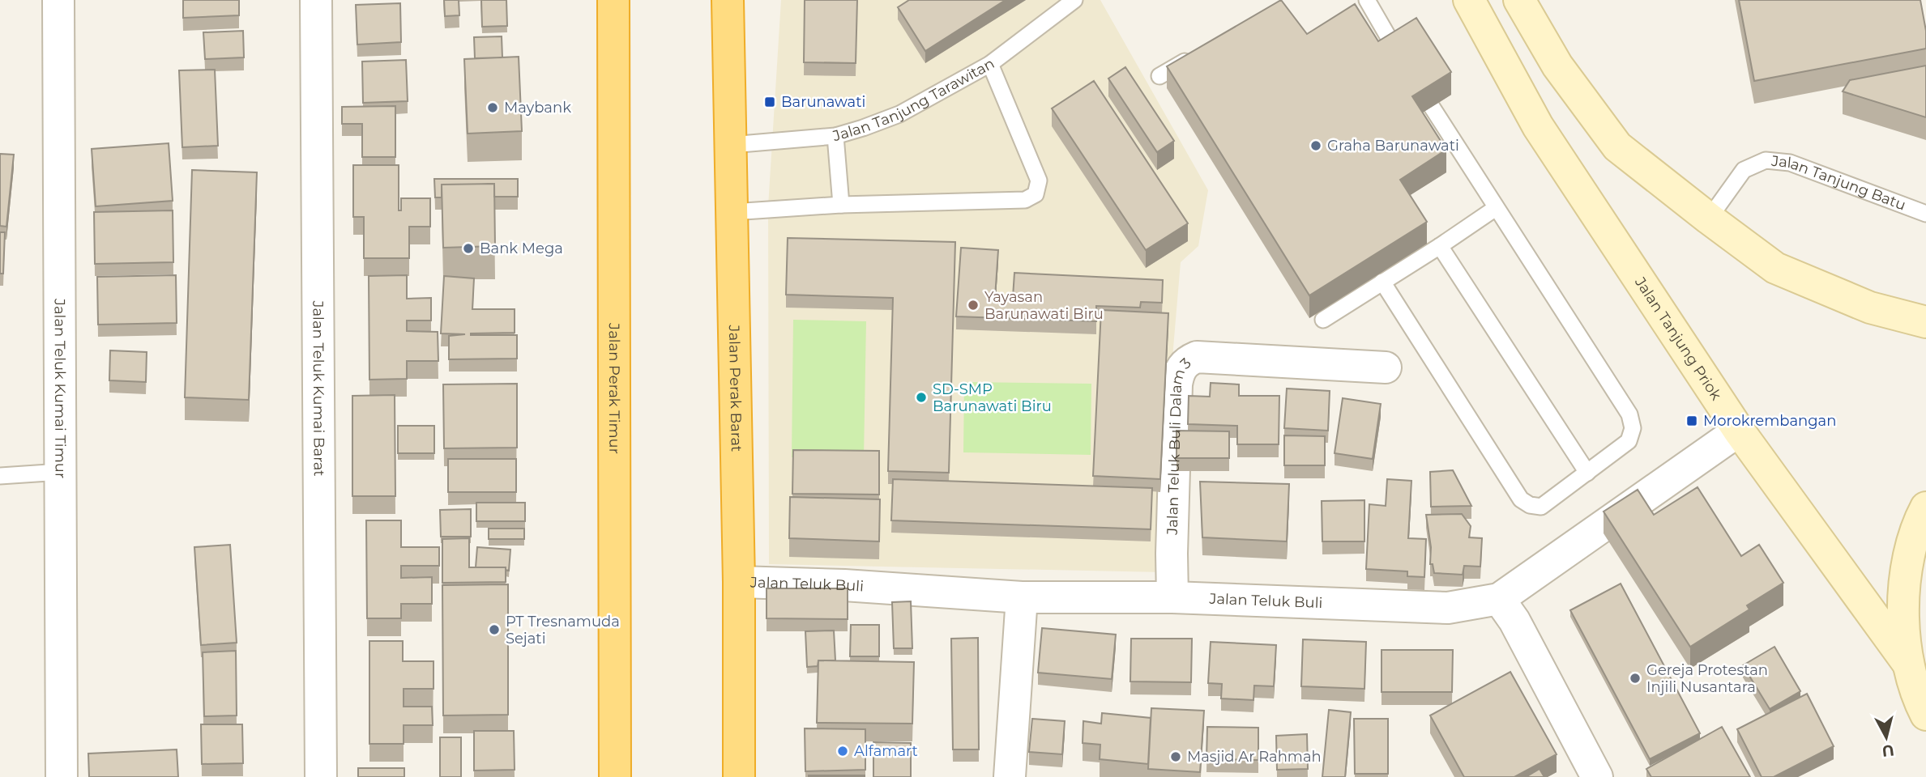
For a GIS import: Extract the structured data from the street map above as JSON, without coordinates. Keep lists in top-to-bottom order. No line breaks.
{"streets":{"highway":["Jalan Perak Timur","Jalan Perak Barat"],"main road":["Jalan Tanjung Priok"],"street":["Jalan Teluk Kumai Timur","Jalan Teluk Kumai Barat","Jalan Teluk Buli Dalam 3","Jalan Teluk Buli"],"lane":["Jalan Tanjung Tarawitan","Jalan Tanjung Batu"]},"crossings":[["Jalan Tanjung Tarawitan","Jalan Perak Barat"],["Jalan Tanjung Priok","Jalan Teluk Buli"],["Jalan Perak Barat","Jalan Teluk Buli"],["Jalan Teluk Buli Dalam 3","Jalan Teluk Buli"]],"places":{"transit":["Barunawati","Morokrembangan"],"other":["Maybank","Graha Barunawati","Bank Mega","Yayasan Barunawati Biru","SD-SMP Barunawati Biru","PT Tresnamuda Sejati","Gereja Protestan Injili Nusantara","Alfamart","Masjid Ar Rahmah"]},"north":"bottom"}
